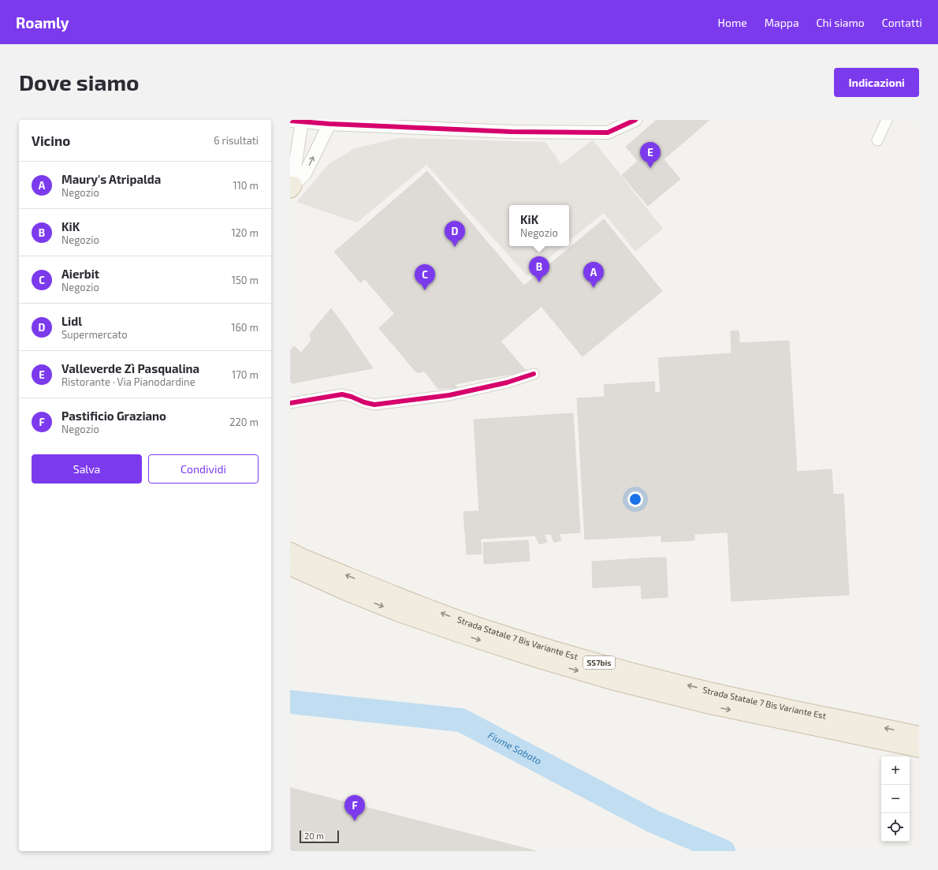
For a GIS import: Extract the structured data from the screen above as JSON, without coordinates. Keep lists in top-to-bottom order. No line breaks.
{"streets":{"highway":["Strada Statale 7 Bis Variante Est","SS7bis"]},"water":["Fiume Sabato"],"scale_bar":"20 m","page":{"header":"Roamly","nav":["Home","Mappa","Chi siamo","Contatti"],"buttons":["Indicazioni",["Salva","Condividi"]],"title":"Dove siamo","heading":["Vicino","6 risultati"],"pins":["E","D","B","A","C","F"],"list":[{"mark":"A","name":"Maury's Atripalda","note":"Negozio","value":"110 m"},{"mark":"B","name":"KiK","note":"Negozio","value":"120 m"},{"mark":"C","name":"Aierbit","note":"Negozio","value":"150 m"},{"mark":"D","name":"Lidl","note":"Supermercato","value":"160 m"},{"mark":"E","name":"Valleverde Zì Pasqualina","note":"Ristorante · Via Pianodardine","value":"170 m"},{"mark":"F","name":"Pastificio Graziano","note":"Negozio","value":"220 m"}],"popup":["KiK","Negozio"],"map_buttons":["+","−"],"scale":"20 m"}}
